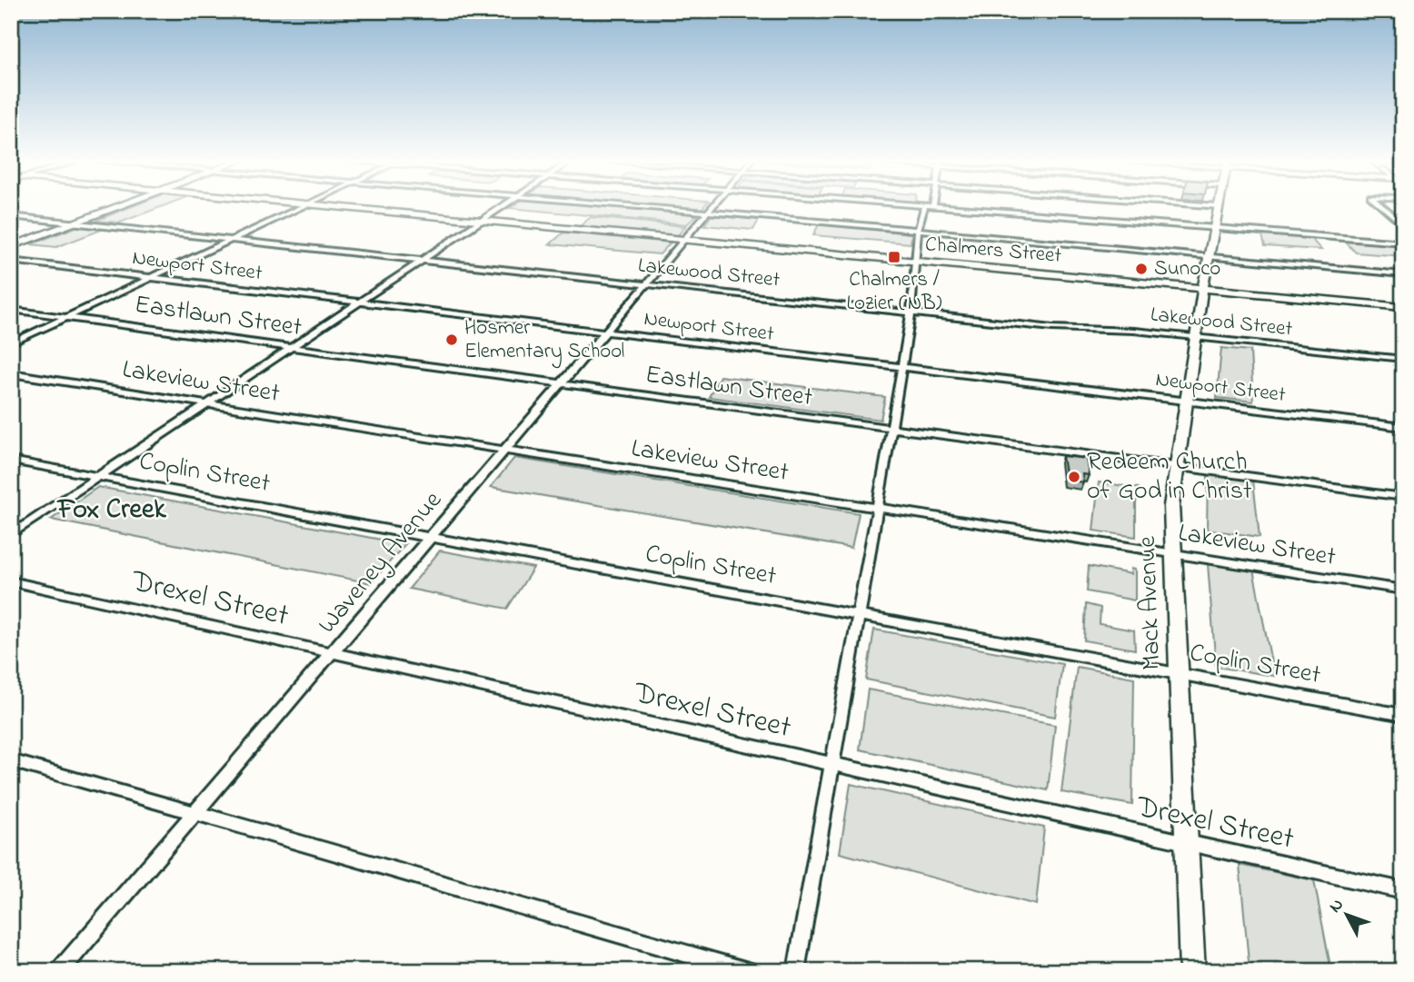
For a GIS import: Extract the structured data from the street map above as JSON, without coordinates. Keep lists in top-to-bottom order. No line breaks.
{"streets":{"street":["Chalmers Street","Newport Street","Lakewood Street","Eastlawn Street","Lakeview Street","Coplin Street","Waveney Avenue","Drexel Street","Mack Avenue"]},"crossings":[["Chalmers Street","Waveney Avenue"],["Chalmers Street","Mack Avenue"],["Newport Street","Waveney Avenue"],["Newport Street","Mack Avenue"],["Lakewood Street","Waveney Avenue"],["Lakewood Street","Mack Avenue"],["Eastlawn Street","Waveney Avenue"],["Eastlawn Street","Mack Avenue"],["Lakeview Street","Waveney Avenue"],["Lakeview Street","Mack Avenue"],["Coplin Street","Waveney Avenue"],["Coplin Street","Mack Avenue"],["Waveney Avenue","Drexel Street"],["Drexel Street","Mack Avenue"]],"districts":["Fox Creek"],"places":{"transit":["Chalmers / Lozier (NB)"],"other":["Sunoco","Hosmer Elementary School","Redeem Church of God in Christ"]},"north":"top left"}
